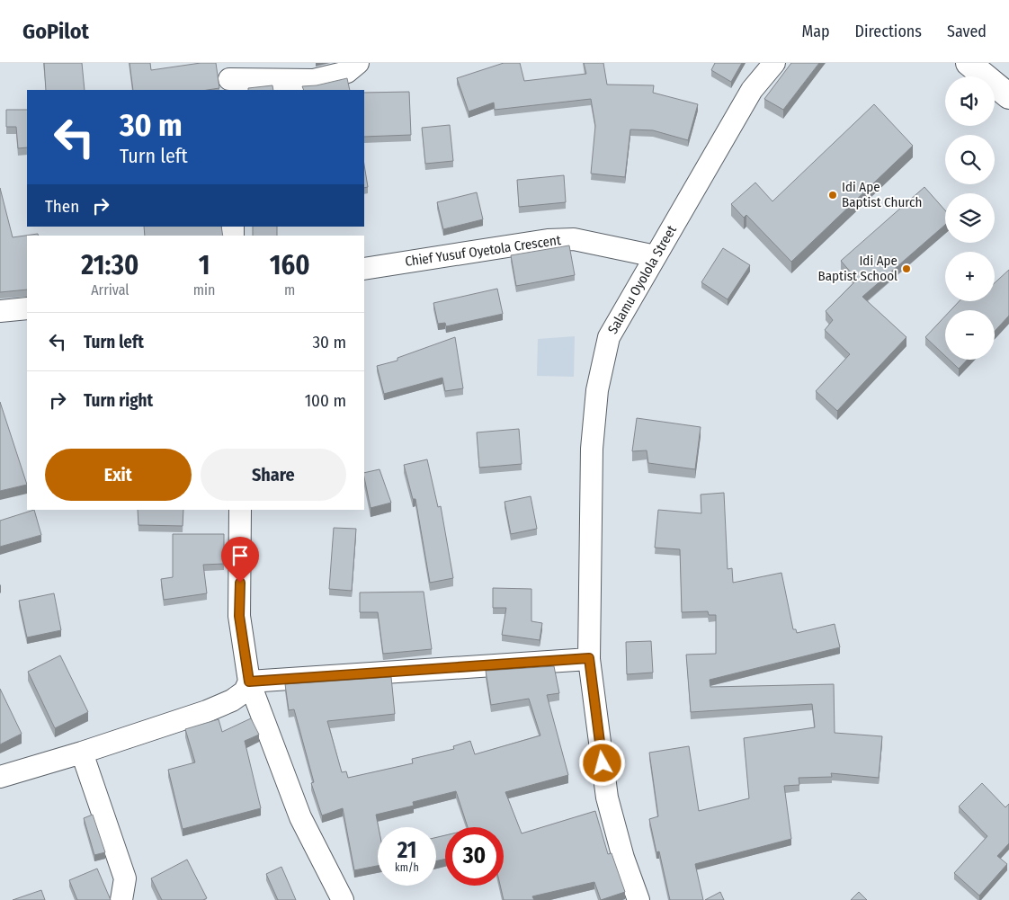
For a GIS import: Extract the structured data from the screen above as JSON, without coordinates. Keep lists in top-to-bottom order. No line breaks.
{"streets":{"street":["Chief Yusuf Oyetola Crescent","Salamu Oyolola Street"]},"crossings":[["Chief Yusuf Oyetola Crescent","Salamu Oyolola Street"]],"places":["Idi Ape Baptist Church","Idi Ape Baptist School"],"page":{"header":"GoPilot","nav":["Map","Directions","Saved"],"map_buttons":["+","−"],"turn":["30 m","Turn left"],"then":"Then","eta":["21:30","Arrival","1","min","160","m"],"list":[{"name":"Turn left","value":"30 m"},{"name":"Turn right","value":"100 m"}],"buttons":["Exit","Share"],"speed":"21 km/h","limit":"30"}}
